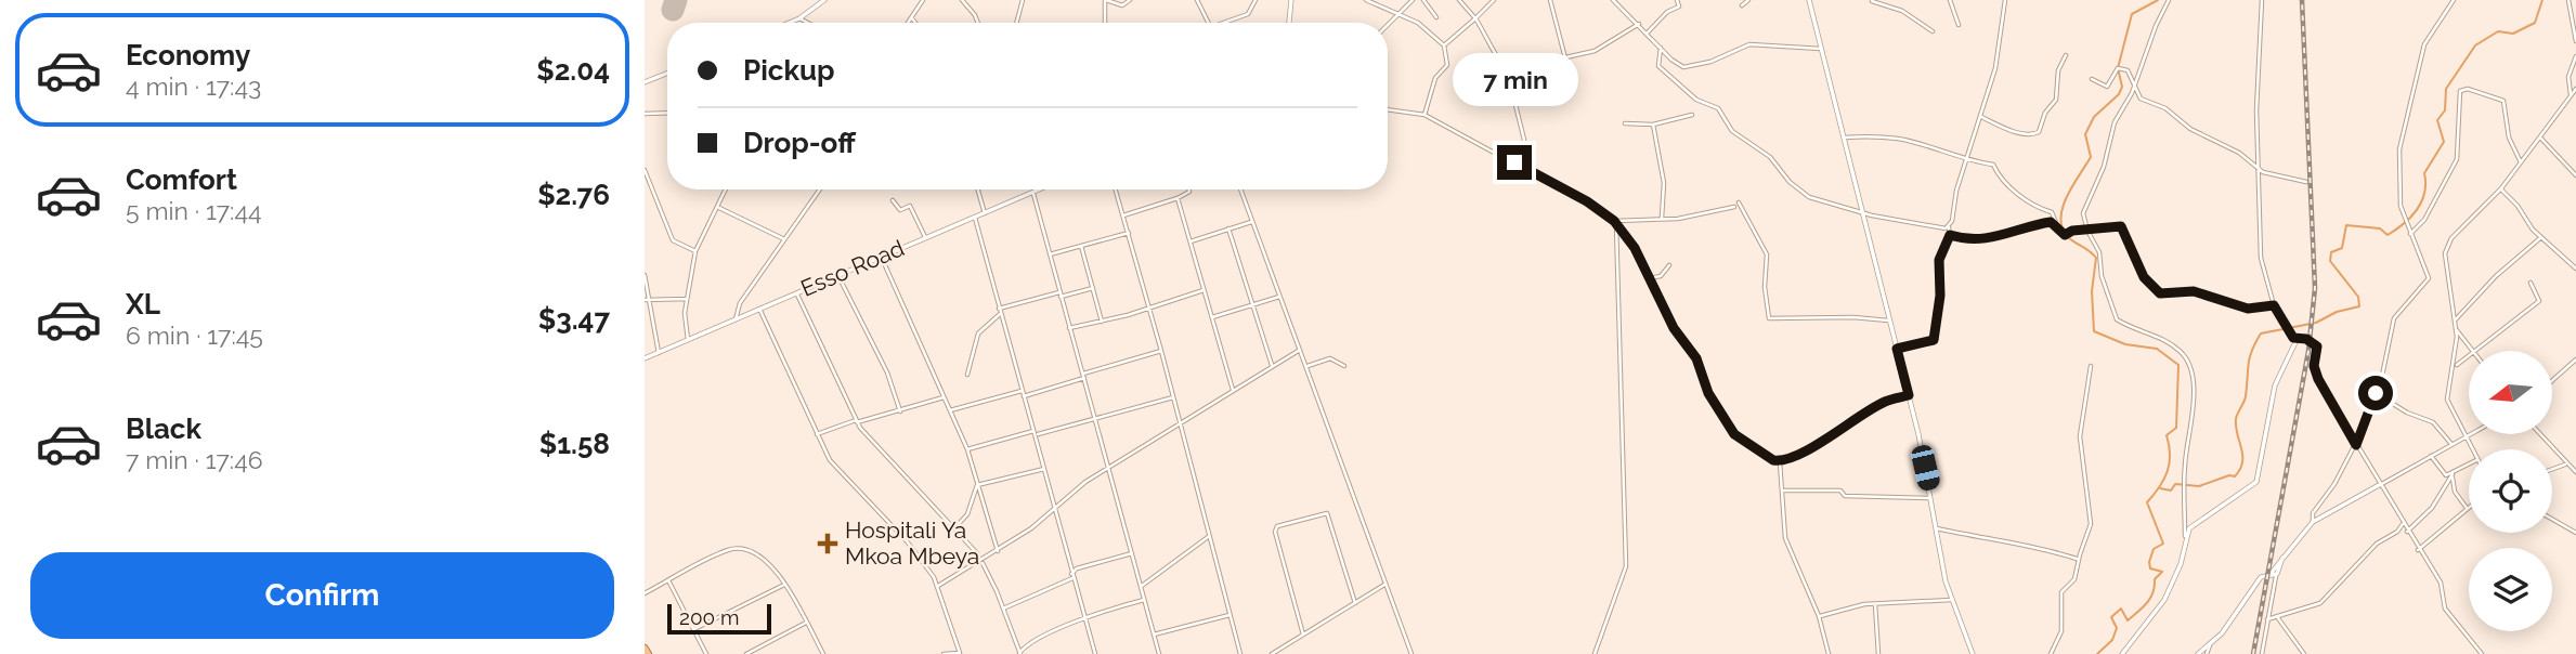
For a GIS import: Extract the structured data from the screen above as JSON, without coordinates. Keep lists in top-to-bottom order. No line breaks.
{"streets":{"street":["Esso Road"]},"places":{"health":["Hospitali Ya Mkoa Mbeya"]},"scale_bar":"200 m","north":"left","page":{"list":[{"name":"Economy","note":"4 min · 17:43","value":"$2.04"},{"name":"Comfort","note":"5 min · 17:44","value":"$2.76"},{"name":"XL","note":"6 min · 17:45","value":"$3.47"},{"name":"Black","note":"7 min · 17:46","value":"$1.58"}],"banner":["Pickup","Drop-off"],"bubble":"7 min","buttons":"Confirm","scale":"200 m"}}
